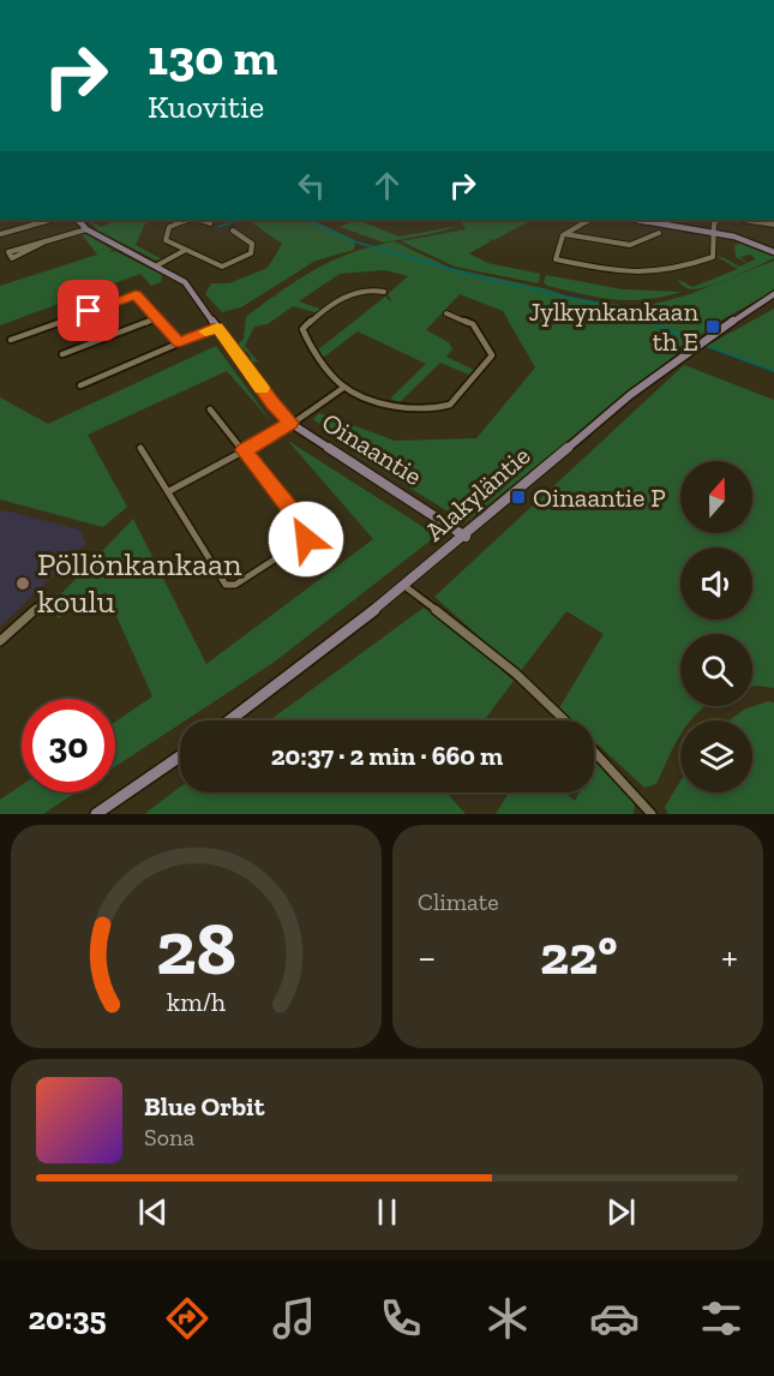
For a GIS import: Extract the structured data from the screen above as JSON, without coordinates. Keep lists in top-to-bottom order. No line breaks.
{"streets":{"street":["Oinaantie","Alakyläntie"]},"crossings":[["Oinaantie","Alakyläntie"]],"places":{"transit":["Jylkynkankaan th E","Oinaantie P"],"other":["Pöllönkankaan koulu"]},"north":"top","page":{"turn":["130 m","Kuovitie"],"limit":"30","trip":"20:37 · 2 min · 660 m","tile":"Climate","heat":["−","22°","+"],"song":["Blue Orbit","Sona"],"tabs":"20:35","gauge":["28","km/h"]}}
